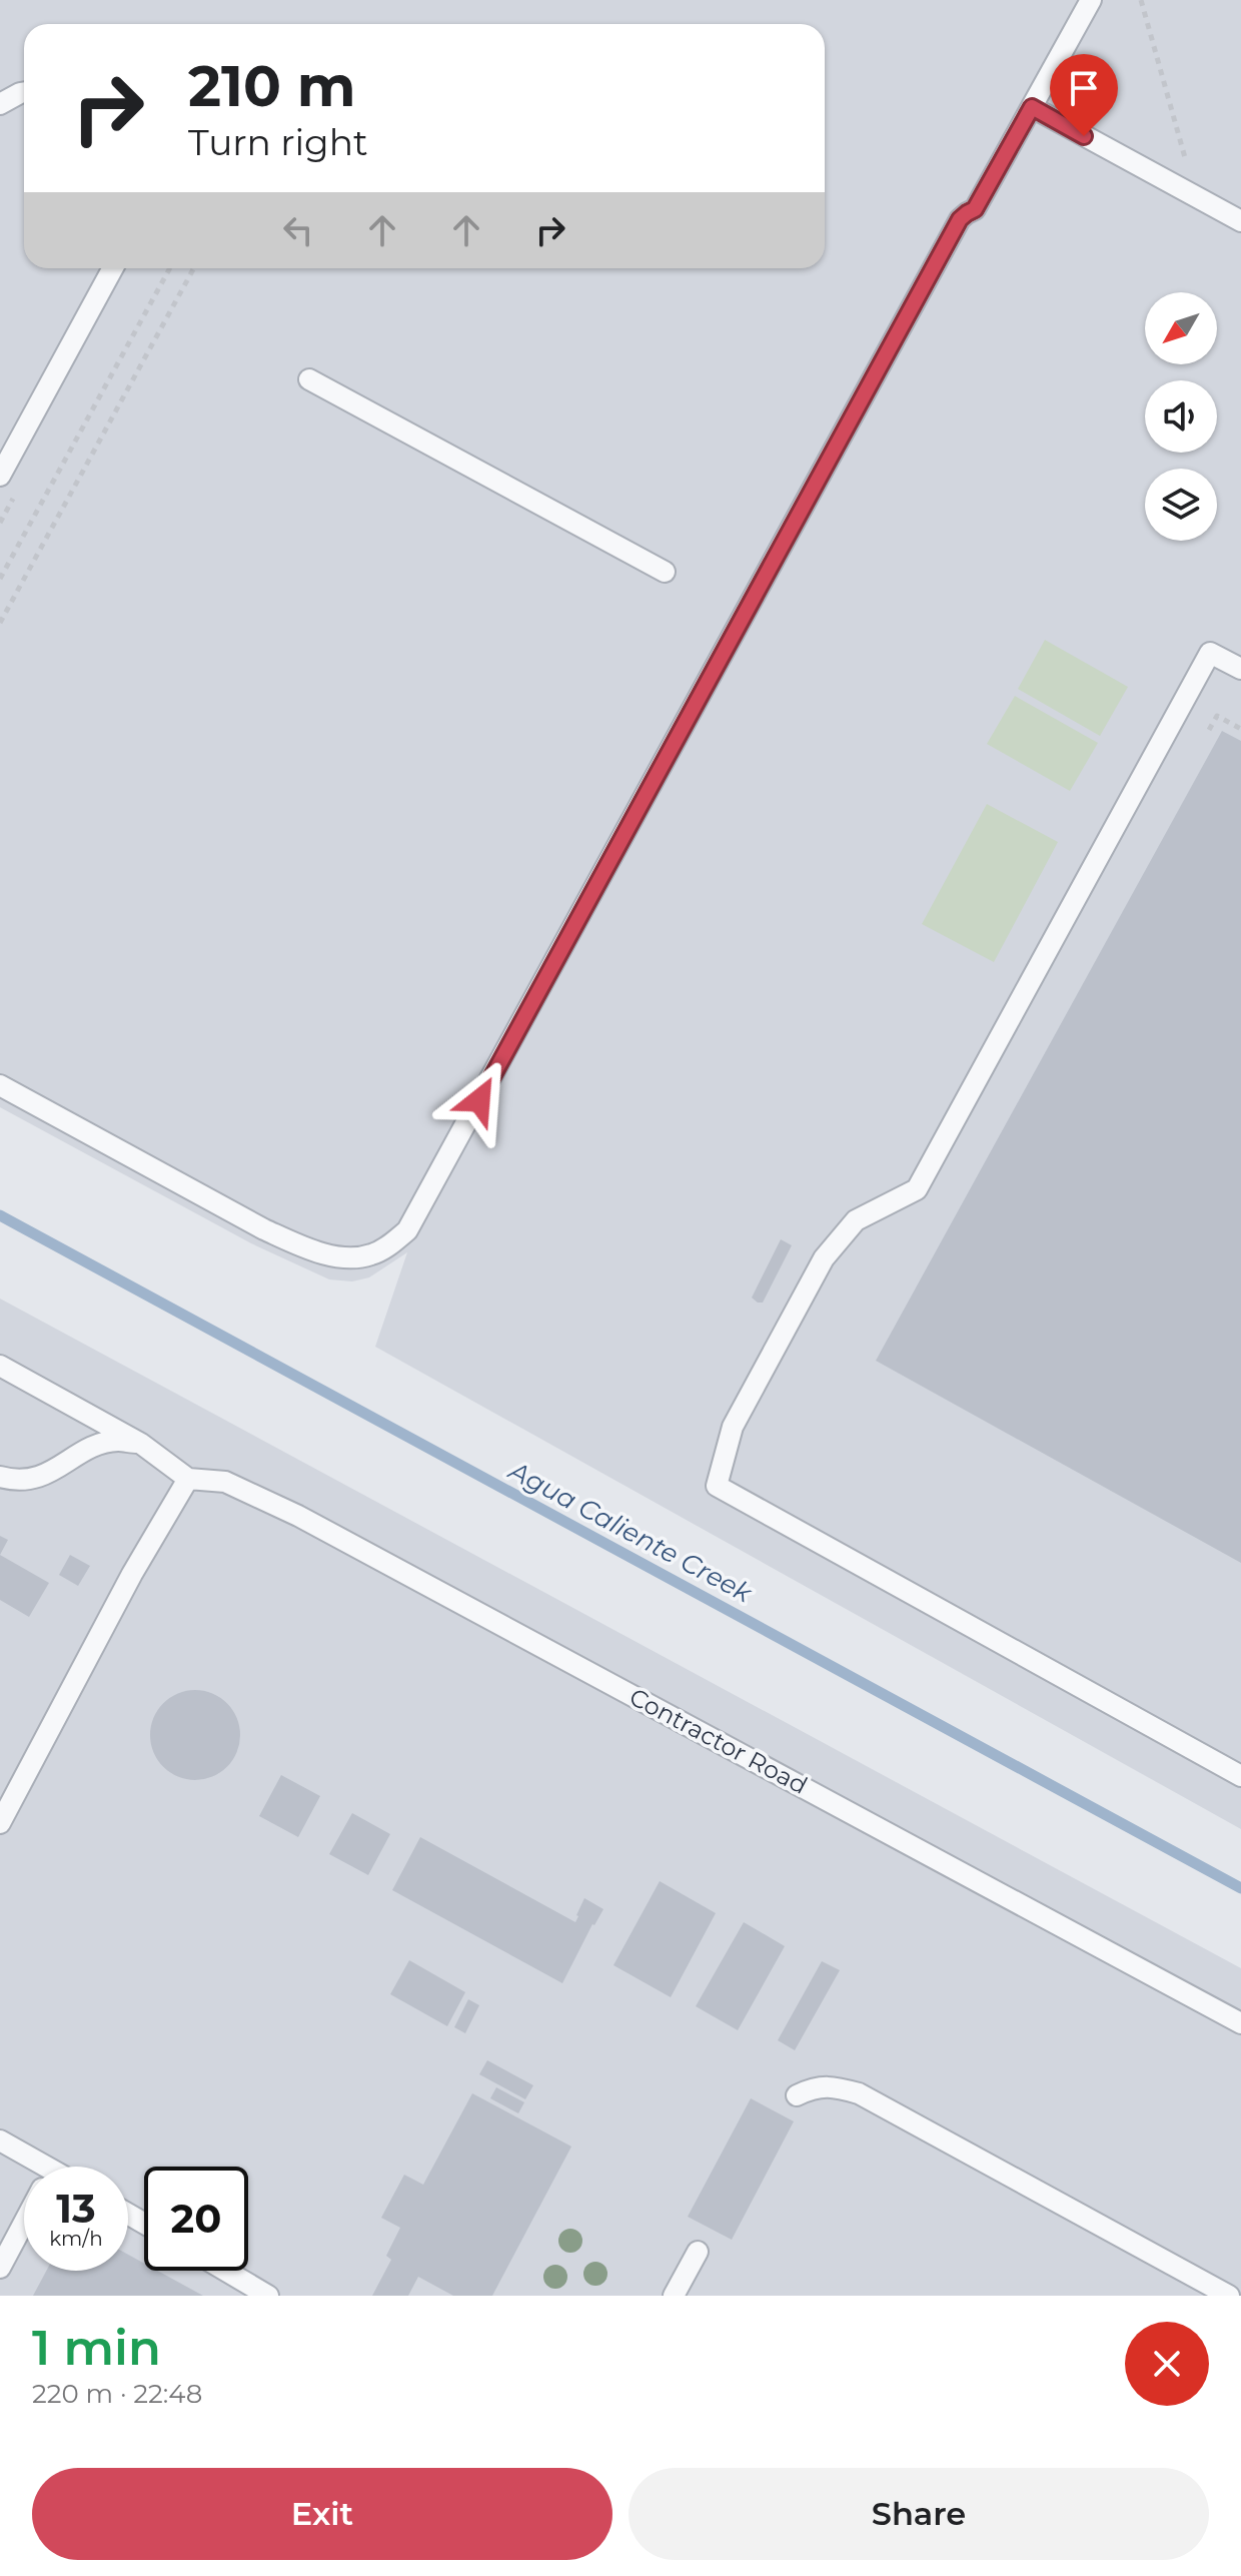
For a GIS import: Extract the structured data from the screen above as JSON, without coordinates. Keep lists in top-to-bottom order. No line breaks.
{"streets":{"lane":["Contractor Road"]},"water":["Agua Caliente Creek"],"north":"bottom left","page":{"turn":["210 m","Turn right"],"speed":"13 km/h","limit":"20","heading":["1 min","220 m · 22:48"],"buttons":["Exit","Share"]}}
